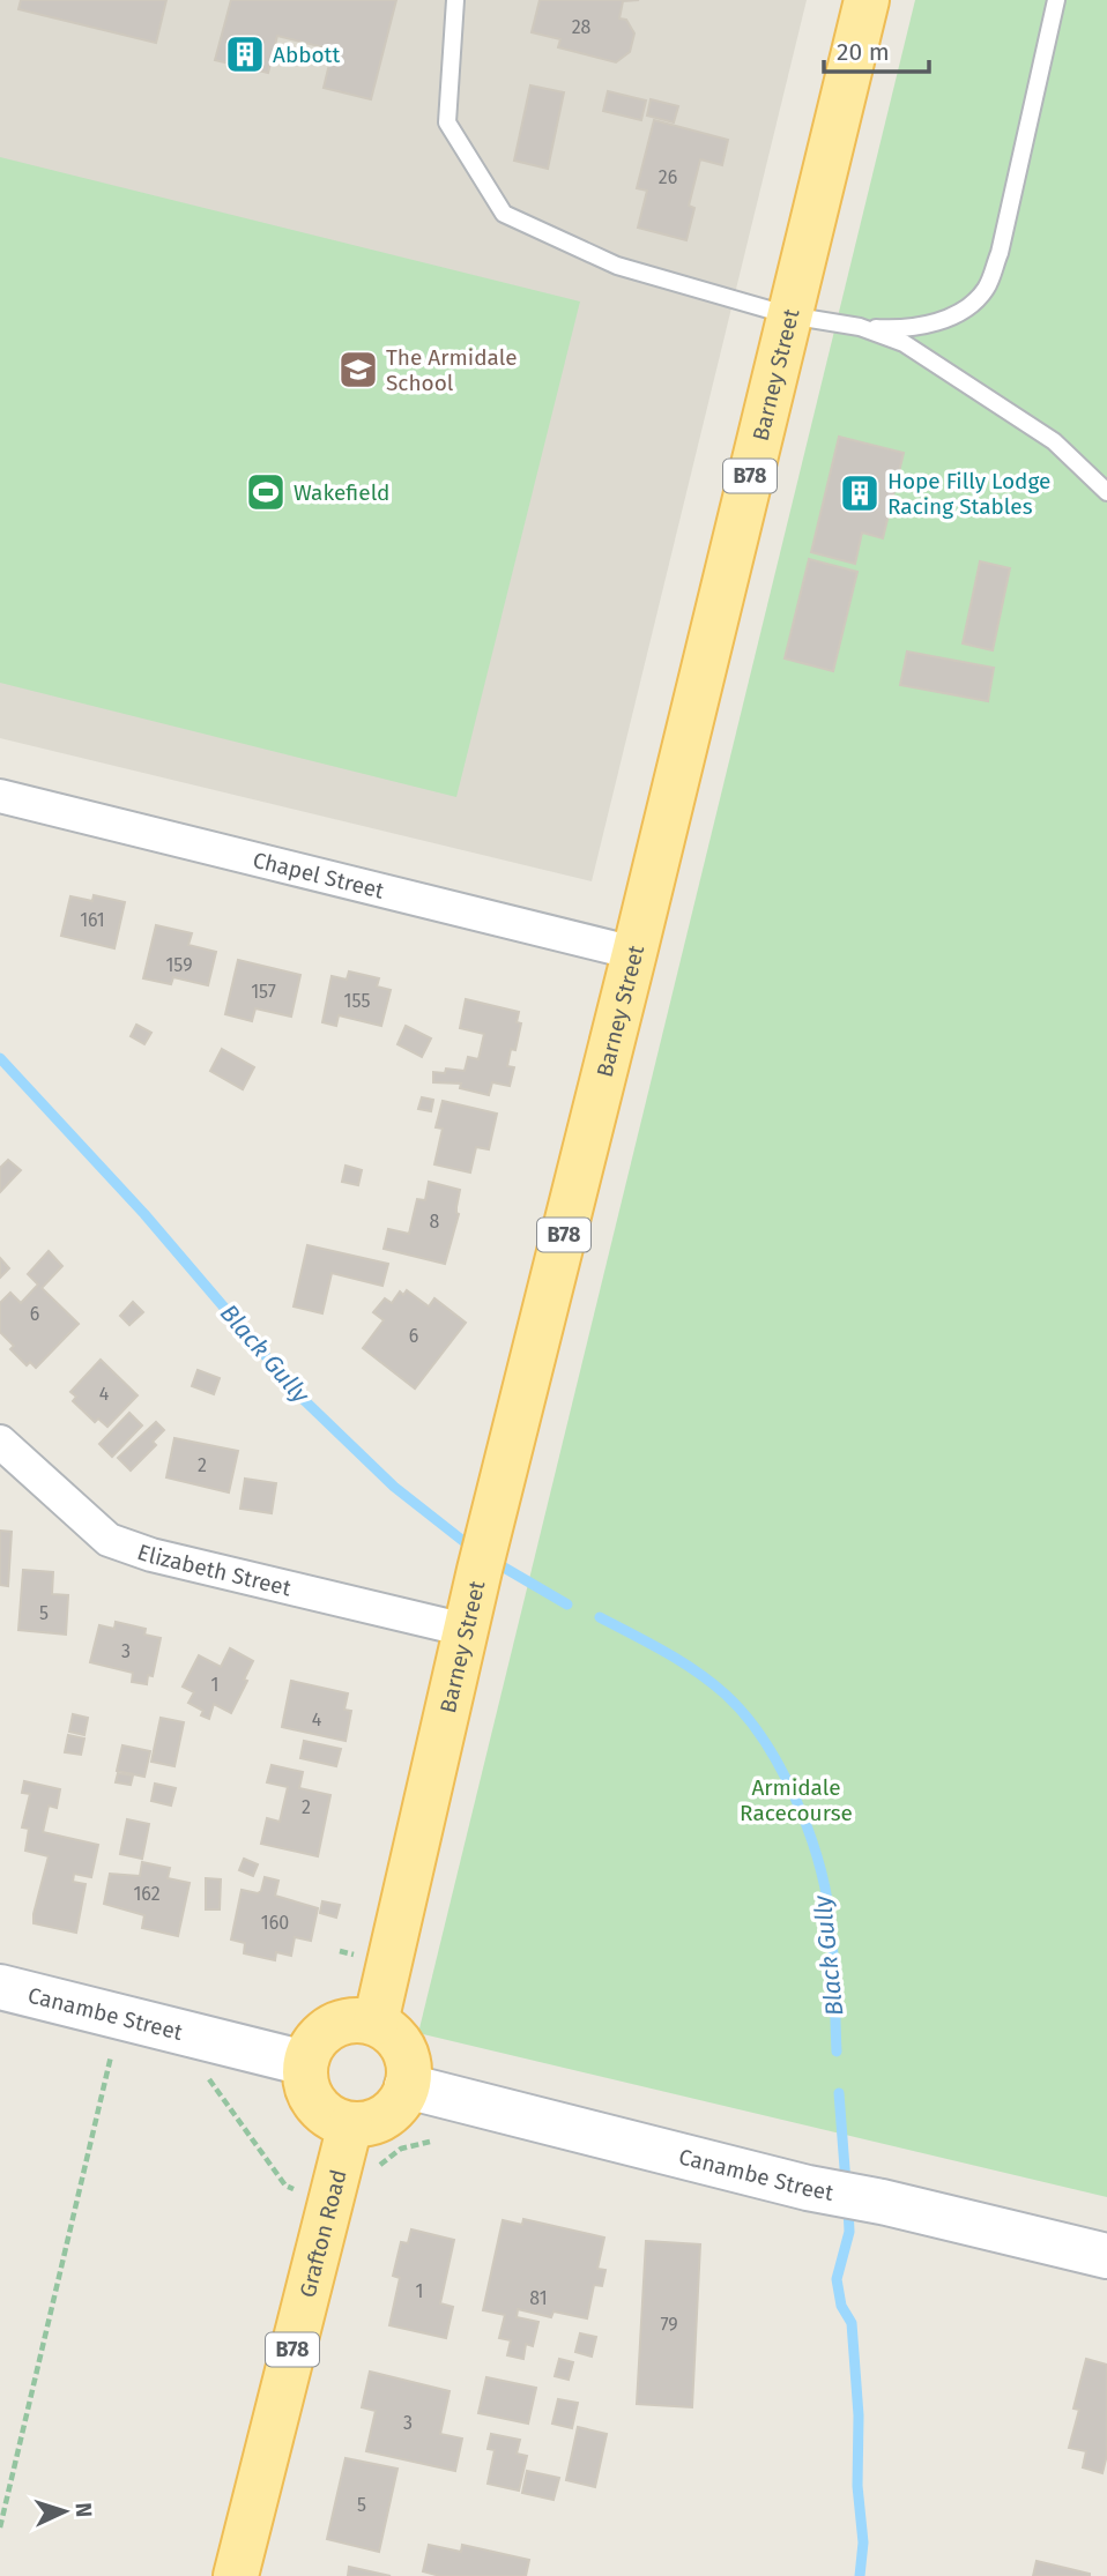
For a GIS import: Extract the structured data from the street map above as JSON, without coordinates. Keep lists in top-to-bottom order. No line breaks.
{"streets":{"main road":["Barney Street","B78","Grafton Road"],"street":["Chapel Street","Elizabeth Street","Canambe Street"]},"crossings":[["Barney Street","Chapel Street"],["Barney Street","Elizabeth Street"],["Barney Street","Canambe Street"],["Barney Street","Grafton Road"],["Canambe Street","Grafton Road"]],"water":["Black Gully"],"parks":["Armidale Racecourse"],"places":{"building":["Abbott","Hope Filly Lodge Racing Stables"],"school or university":["The Armidale School"],"sports":["Wakefield"]},"house_numbers":["28","26","161","159","157","155","8","6","6","4","2","5","3","1","4","2","162","160","1","81","79","3","5"],"scale_bar":"20 m","north":"right"}
